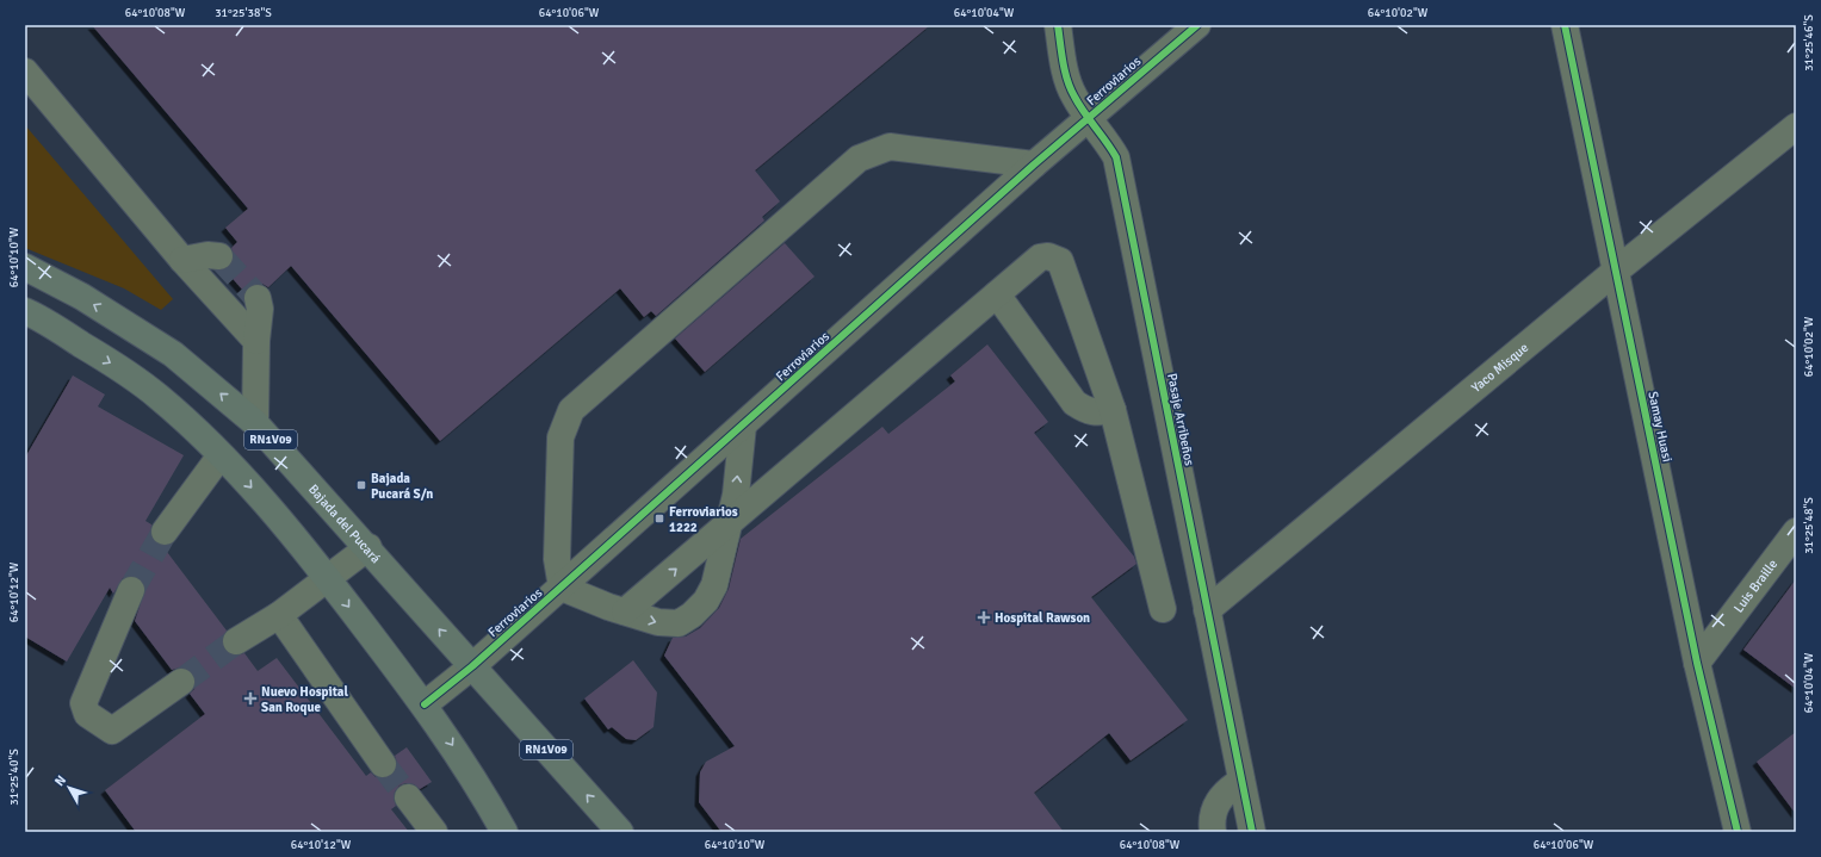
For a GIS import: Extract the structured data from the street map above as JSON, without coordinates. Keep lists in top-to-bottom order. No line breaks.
{"streets":{"main road":["RN1V09","Bajada del Pucará"],"street":["Ferroviarios","Yaco Misque","Pasaje Arribeños","Samay Huasi","Luis Braille"]},"crossings":[["Ferroviarios","Pasaje Arribeños"],["Ferroviarios","Bajada del Pucará"],["Yaco Misque","Pasaje Arribeños"],["Yaco Misque","Samay Huasi"],["Samay Huasi","Luis Braille"]],"places":{"transit":["Bajada Pucará S/n","Ferroviarios 1222"],"health":["Hospital Rawson","Nuevo Hospital San Roque"]},"north":"top left","coordinates":["64°10'08\"W","31°25'38\"S","64°10'06\"W","64°10'04\"W","64°10'02\"W","31°25'46\"S","64°10'10\"W","31°25'48\"S","64°10'12\"W","31°25'40\"S"]}
